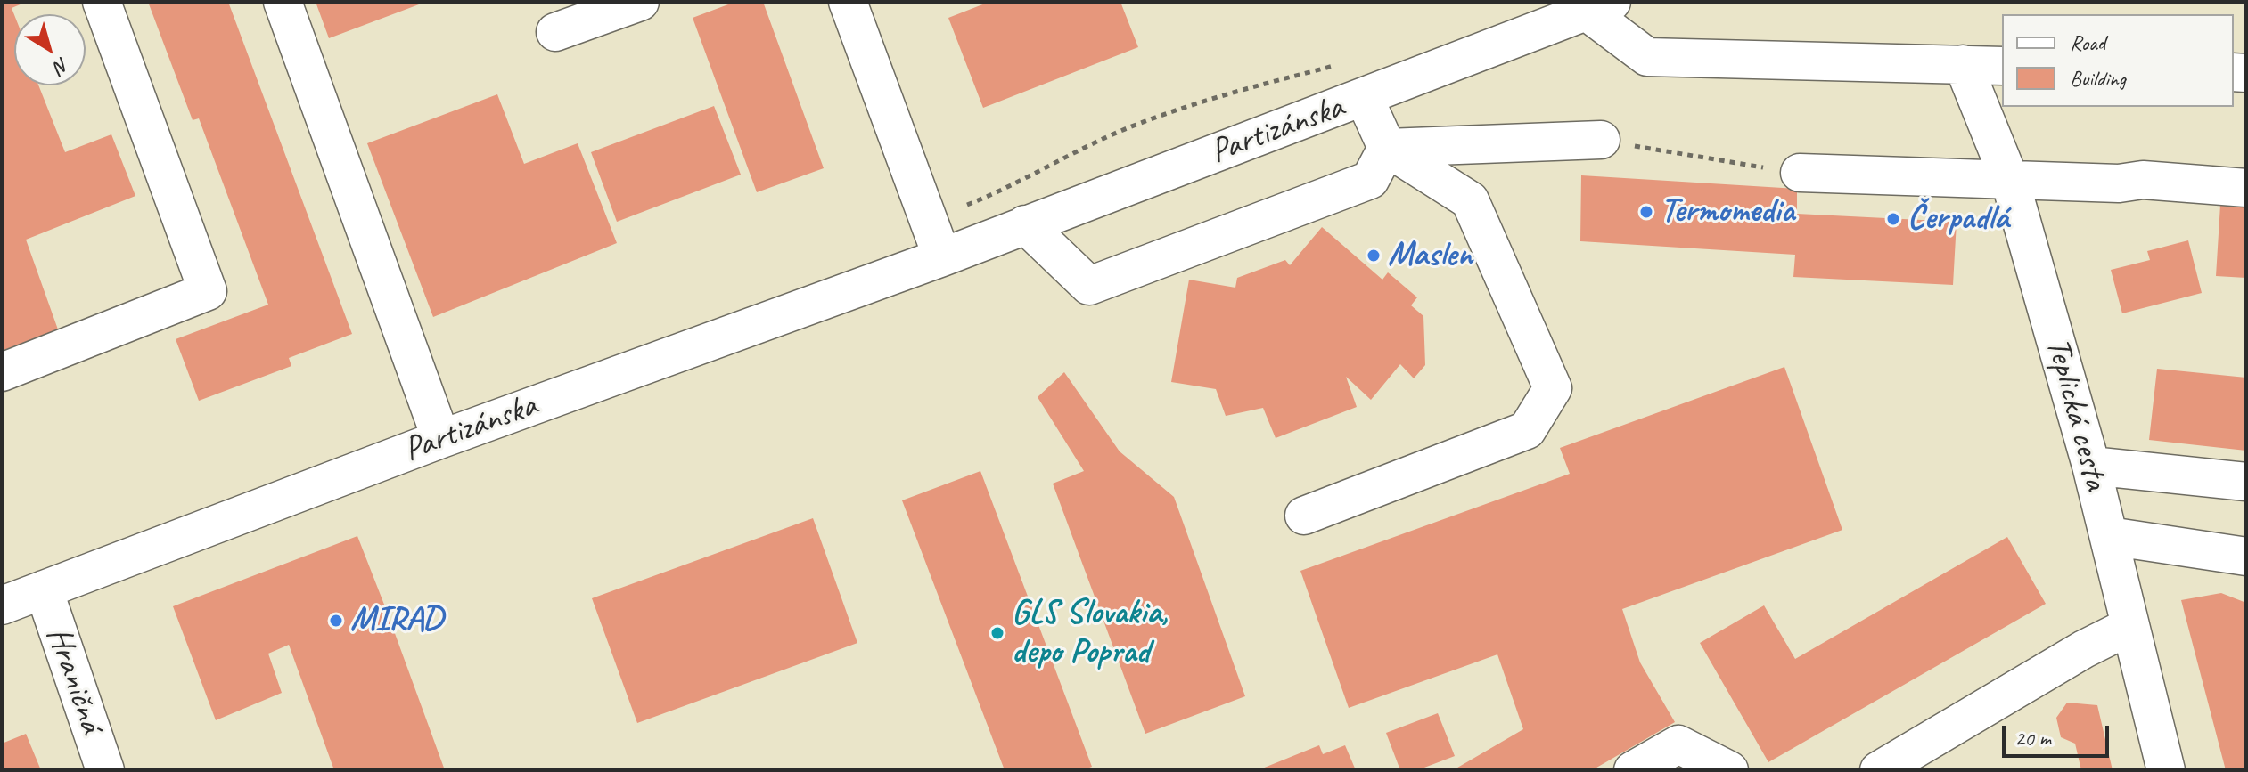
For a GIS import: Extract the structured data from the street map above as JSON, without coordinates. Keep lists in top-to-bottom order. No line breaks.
{"streets":{"street":["Partizánska","Teplická cesta","Hraničná"]},"crossings":[["Partizánska","Hraničná"]],"places":["Termomedia","Čerpadlá","Maslen","MIRAD","GLS Slovakia, depo Poprad"],"legend":["Road","Building"],"scale_bar":"20 m","north":"bottom right"}
